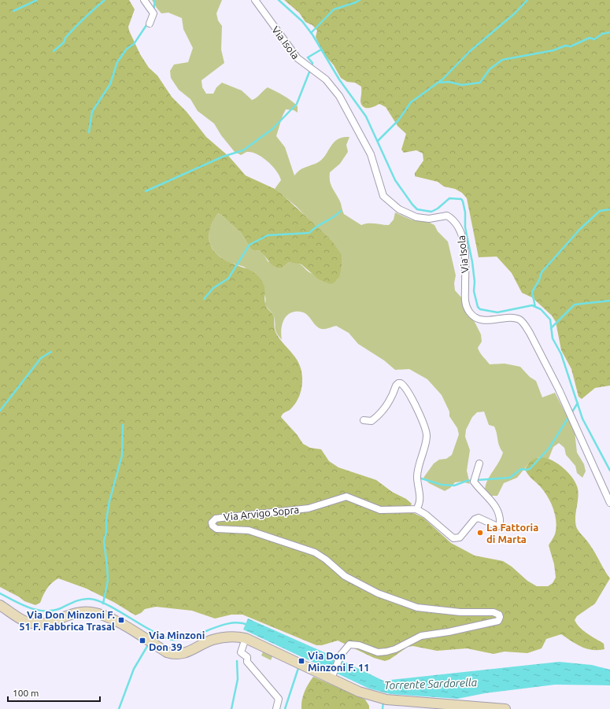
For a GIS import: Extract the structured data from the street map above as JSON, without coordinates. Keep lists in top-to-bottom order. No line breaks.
{"streets":{"street":["Via Isola","Via Arvigo Sopra"]},"water":["Torrente Sardorella"],"places":{"other":["La Fattoria di Marta"],"transit":["Via Don Minzoni F. 51 F. Fabbrica Trasal","Via Minzoni Don 39","Via Don Minzoni F. 11"]},"scale_bar":"100 m"}
